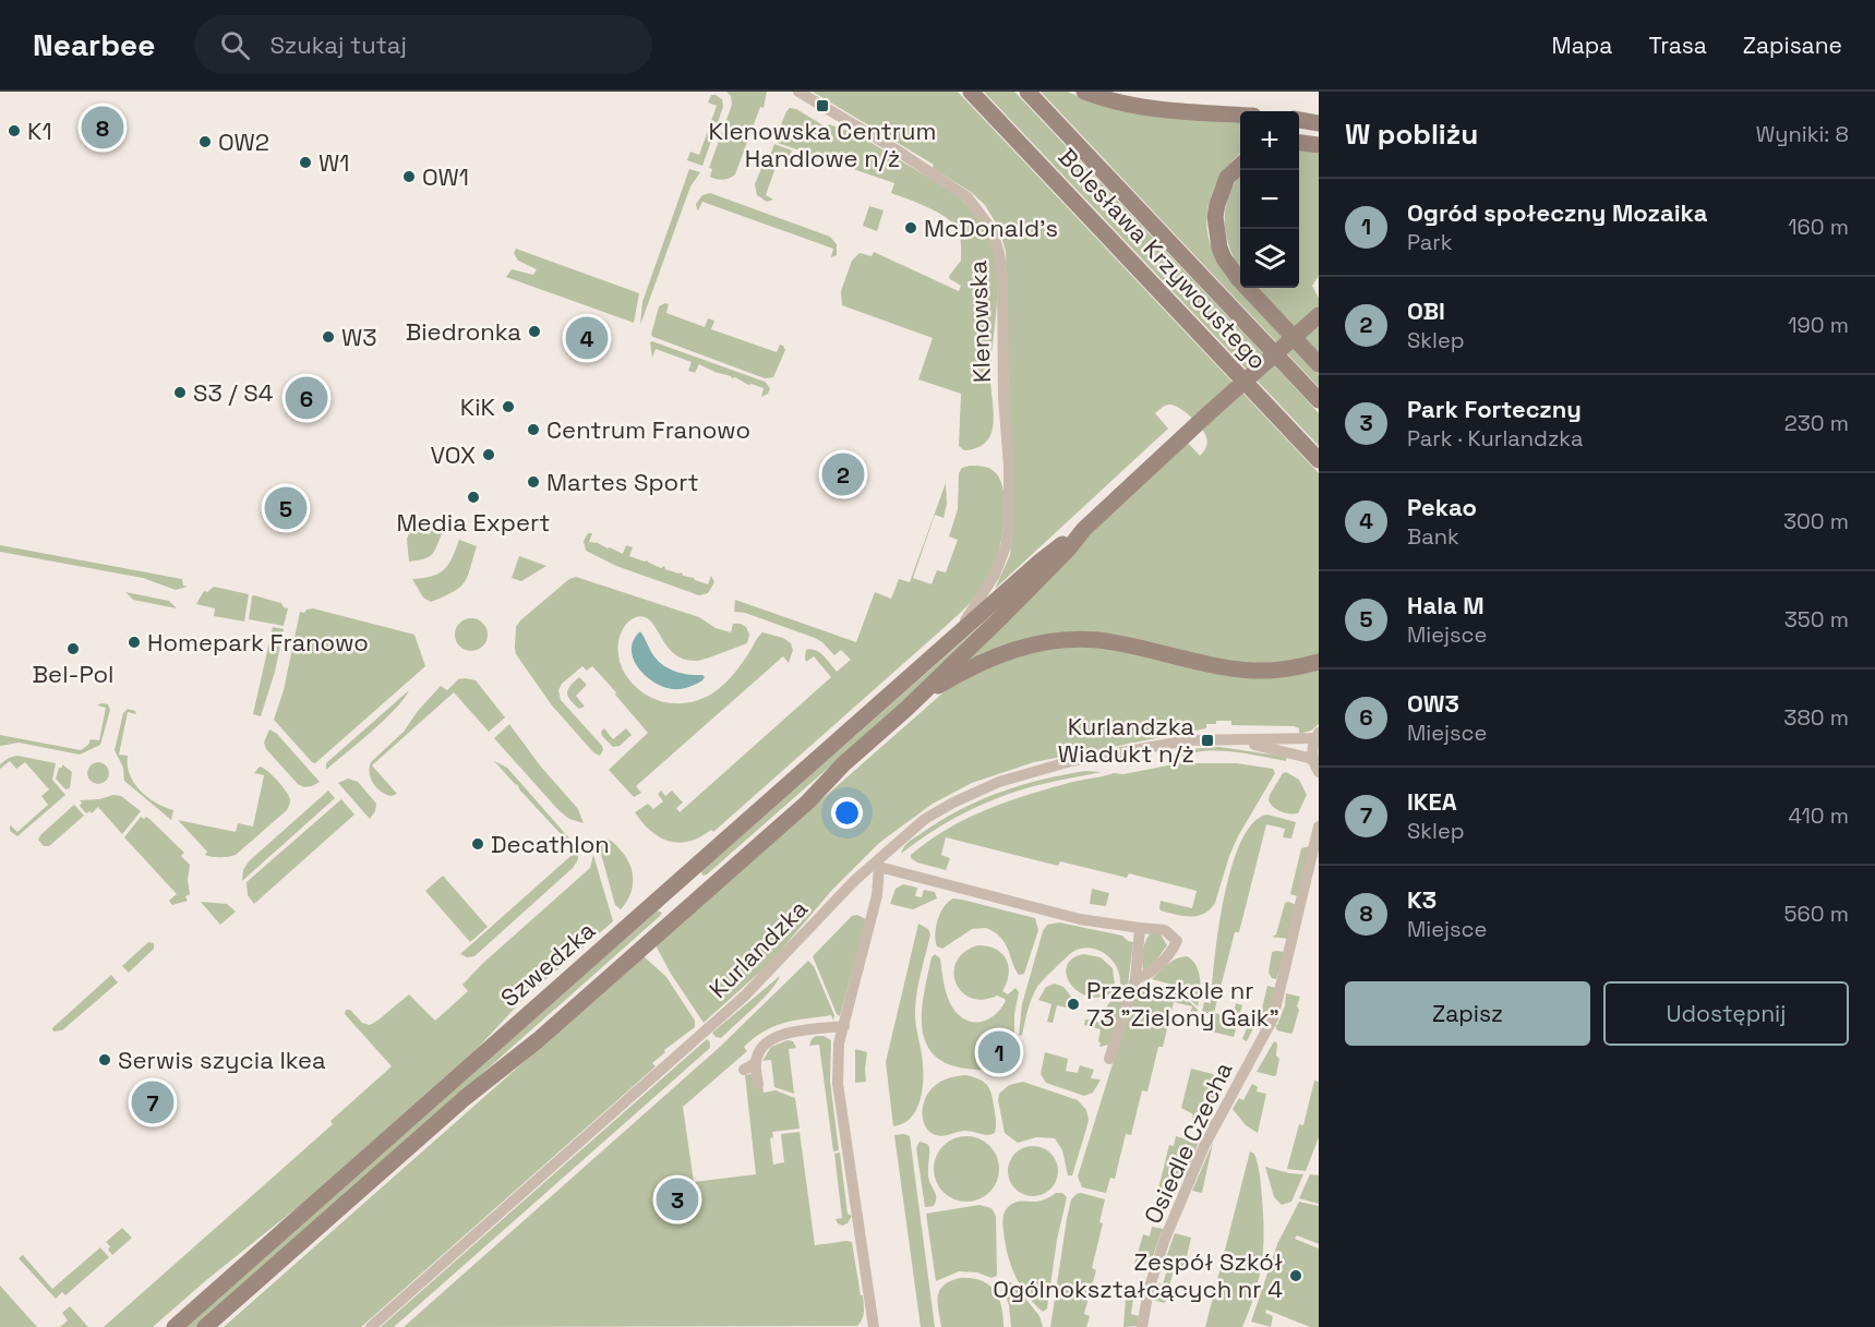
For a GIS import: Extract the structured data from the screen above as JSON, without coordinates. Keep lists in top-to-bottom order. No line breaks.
{"streets":{"main road":["Bolesława Krzywoustego","Szwedzka"],"street":["Klenowska","Kurlandzka","Osiedle Czecha"]},"crossings":[["Klenowska","Szwedzka"]],"places":{"transit":["Klenowska Centrum Handlowe n/ż","Kurlandzka Wiadukt n/ż"],"other":["K1","OW2","W1","OW1","McDonald's","Biedronka","W3","S3 / S4","KiK","Centrum Franowo","VOX","Martes Sport","Media Expert","Homepark Franowo","Bel-Pol","Decathlon","Przedszkole nr 73 \"Zielony Gaik\"","Serwis szycia Ikea","Zespół Szkół Ogólnokształcących nr 4"]},"page":{"header":"Nearbee","search":"Szukaj tutaj","nav":["Mapa","Trasa","Zapisane"],"heading":["W pobliżu","Wyniki: 8"],"pins":["8","4","6","2","5","1","7","3"],"map_buttons":["+","−"],"list":[{"mark":"1","name":"Ogród społeczny Mozaika","note":"Park","value":"160 m"},{"mark":"2","name":"OBI","note":"Sklep","value":"190 m"},{"mark":"3","name":"Park Forteczny","note":"Park · Kurlandzka","value":"230 m"},{"mark":"4","name":"Pekao","note":"Bank","value":"300 m"},{"mark":"5","name":"Hala M","note":"Miejsce","value":"350 m"},{"mark":"6","name":"OW3","note":"Miejsce","value":"380 m"},{"mark":"7","name":"IKEA","note":"Sklep","value":"410 m"},{"mark":"8","name":"K3","note":"Miejsce","value":"560 m"}],"buttons":["Zapisz","Udostępnij"]}}
